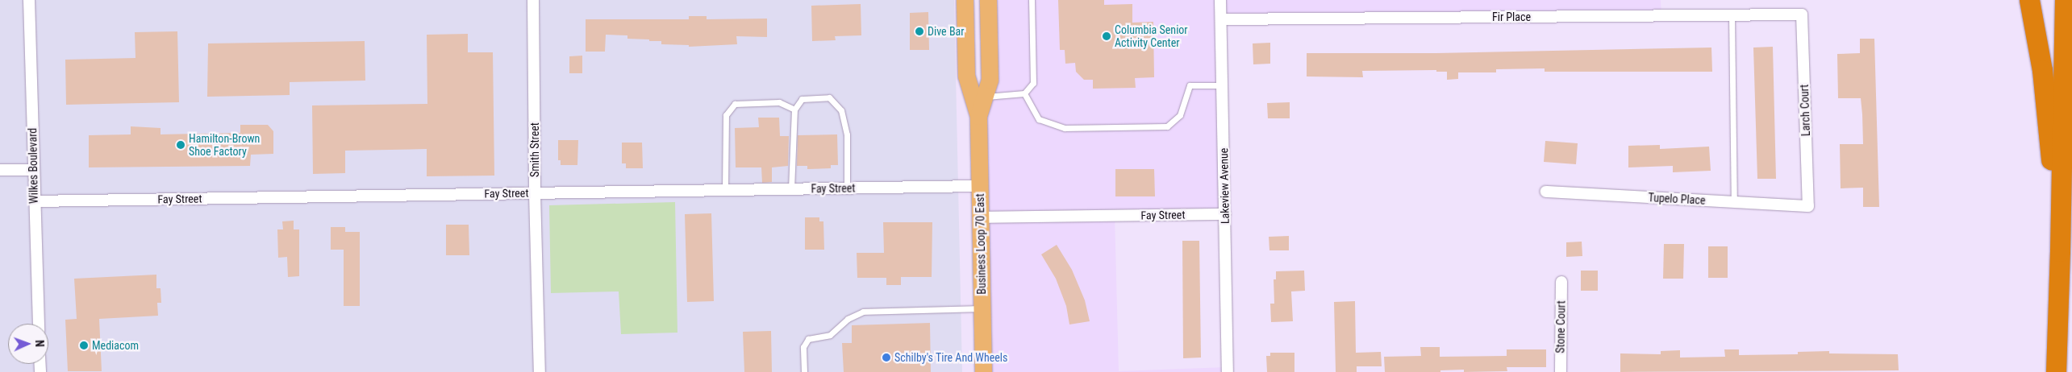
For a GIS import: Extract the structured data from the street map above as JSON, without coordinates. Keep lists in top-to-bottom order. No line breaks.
{"streets":{"main road":["Business Loop 70 East"],"street":["Fir Place","Larch Court","Smith Street","Wilkes Boulevard","Lakeview Avenue","Fay Street","Tupelo Place","Stone Court"]},"crossings":[["Fir Place","Larch Court"],["Fir Place","Lakeview Avenue"],["Larch Court","Tupelo Place"],["Smith Street","Fay Street"],["Wilkes Boulevard","Fay Street"],["Lakeview Avenue","Fay Street"],["Fay Street","Business Loop 70 East"]],"places":["Dive Bar","Columbia Senior Activity Center","Hamilton-Brown Shoe Factory","Mediacom","Schilby's Tire And Wheels"],"north":"right"}
